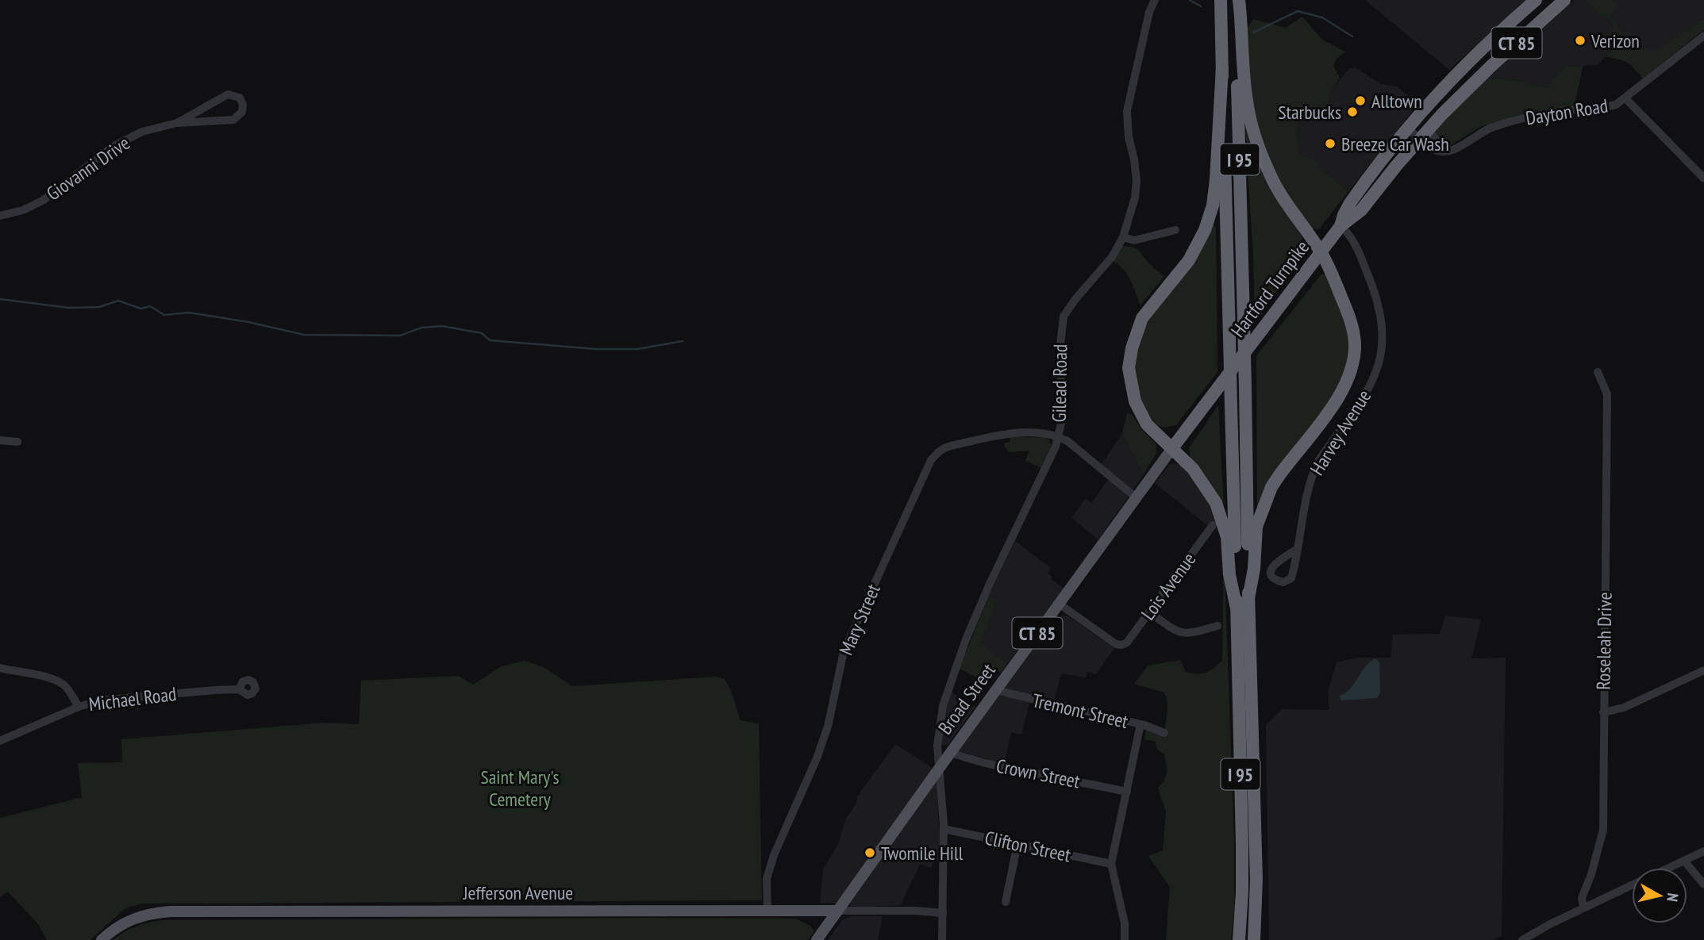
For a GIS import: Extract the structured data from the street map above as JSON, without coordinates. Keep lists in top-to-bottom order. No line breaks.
{"streets":{"highway":["CT 85","I 95","Hartford Turnpike","Broad Street"],"main road":["Jefferson Avenue"],"street":["Dayton Road","Giovanni Drive","Gilead Road","Harvey Avenue","Lois Avenue","Mary Street","Roseleah Drive","Michael Road","Tremont Street","Crown Street","Clifton Street"]},"crossings":[["Hartford Turnpike","Harvey Avenue"],["Hartford Turnpike","Broad Street"],["Gilead Road","Mary Street"],["Gilead Road","Broad Street"],["Gilead Road","Clifton Street"],["Gilead Road","Jefferson Avenue"],["Lois Avenue","Broad Street"],["Mary Street","Jefferson Avenue"],["Broad Street","Tremont Street"],["Broad Street","Crown Street"],["Broad Street","Jefferson Avenue"]],"parks":["Saint Mary's Cemetery"],"places":["Verizon","Alltown","Starbucks","Breeze Car Wash","Twomile Hill"],"north":"right"}
